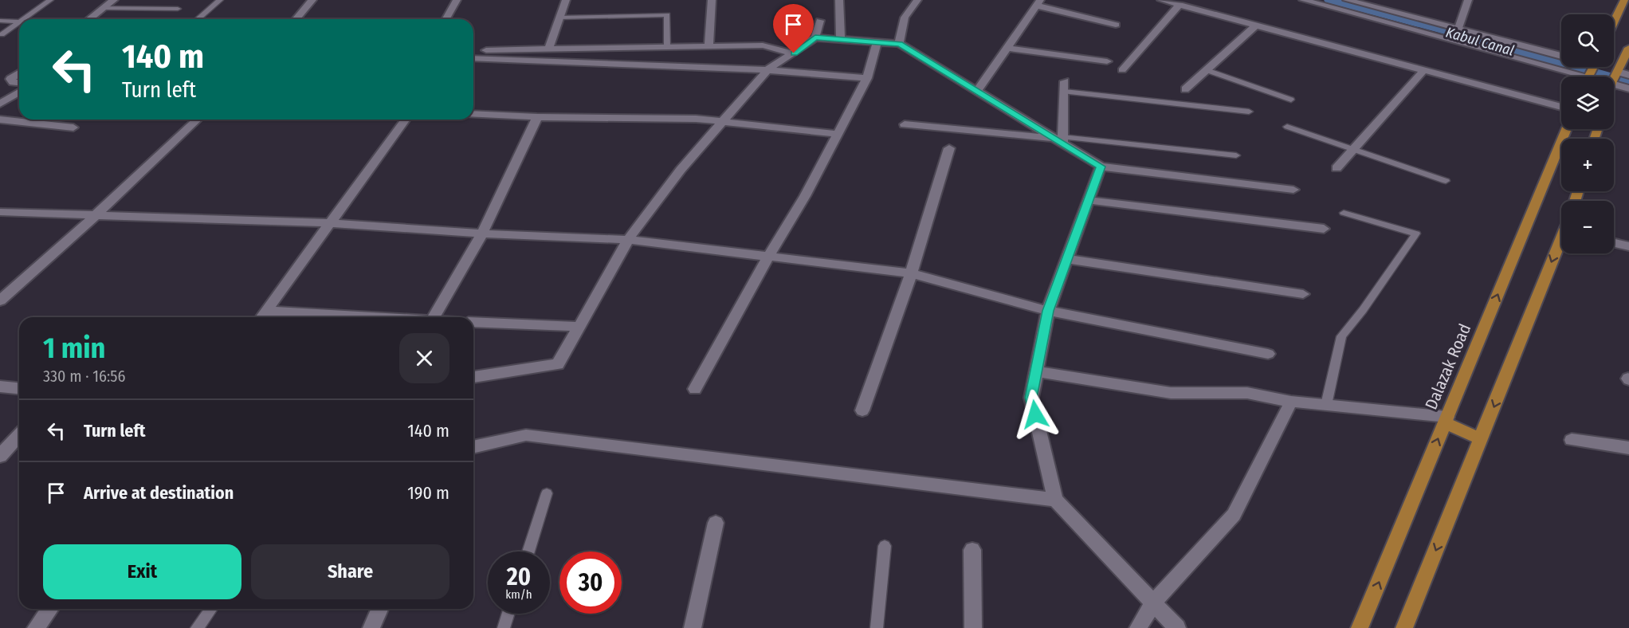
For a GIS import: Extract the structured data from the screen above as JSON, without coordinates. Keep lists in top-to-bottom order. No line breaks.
{"streets":{"main road":["Dalazak Road"]},"water":["Kabul Canal"],"page":{"map_buttons":["+","−"],"turn":["140 m","Turn left"],"heading":["1 min","330 m · 16:56"],"list":[{"name":"Turn left","value":"140 m"},{"name":"Arrive at destination","value":"190 m"}],"buttons":["Exit","Share"],"speed":"20 km/h","limit":"30"}}
